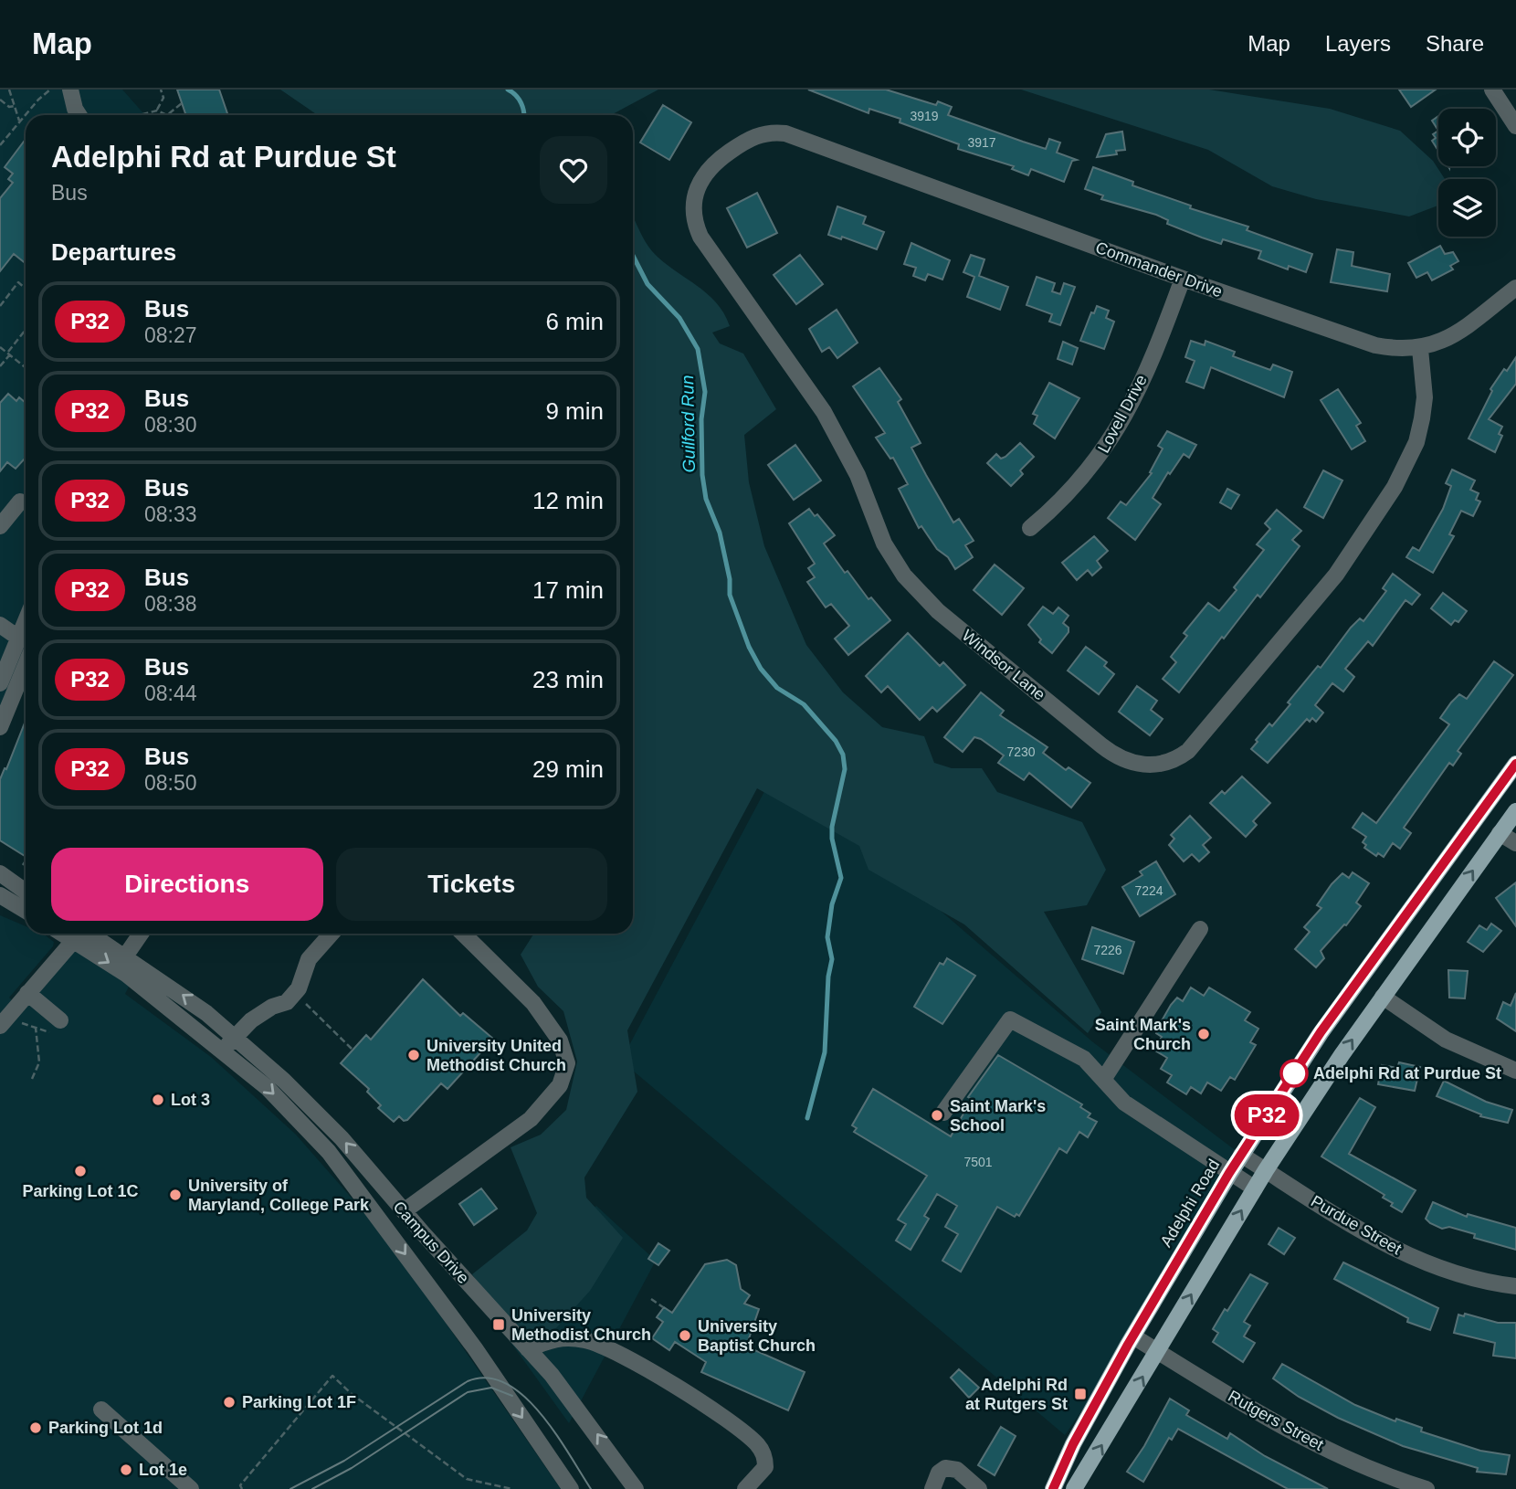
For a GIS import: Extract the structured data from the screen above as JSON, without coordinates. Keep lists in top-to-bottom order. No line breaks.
{"streets":{"main road":["Adelphi Road"],"street":["Commander Drive","Lovell Drive","Windsor Lane","Purdue Street","Campus Drive","Rutgers Street"]},"crossings":[["Commander Drive","Lovell Drive"],["Commander Drive","Windsor Lane"],["Adelphi Road","Purdue Street"],["Adelphi Road","Rutgers Street"]],"water":["Guilford Run"],"places":{"other":["Saint Mark's Church","University United Methodist Church","Adelphi Rd at Purdue St","Lot 3","Saint Mark's School","Parking Lot 1C","University of Maryland, College Park","University Baptist Church","Parking Lot 1F","Parking Lot 1d","Lot 1e"],"transit":["University Methodist Church","Adelphi Rd at Rutgers St"]},"lines":["bus line P32"],"house_numbers":["3919","3917","7230","7224","7226","7501"],"page":{"header":"Map","nav":["Map","Layers","Share"],"on_map":"P32","heading":[["Adelphi Rd at Purdue St","Bus"],"Departures"],"list":[{"mark":"P32","name":"Bus","note":"08:27","value":"6 min"},{"mark":"P32","name":"Bus","note":"08:30","value":"9 min"},{"mark":"P32","name":"Bus","note":"08:33","value":"12 min"},{"mark":"P32","name":"Bus","note":"08:38","value":"17 min"},{"mark":"P32","name":"Bus","note":"08:44","value":"23 min"},{"mark":"P32","name":"Bus","note":"08:50","value":"29 min"}],"buttons":["Directions","Tickets"]}}
